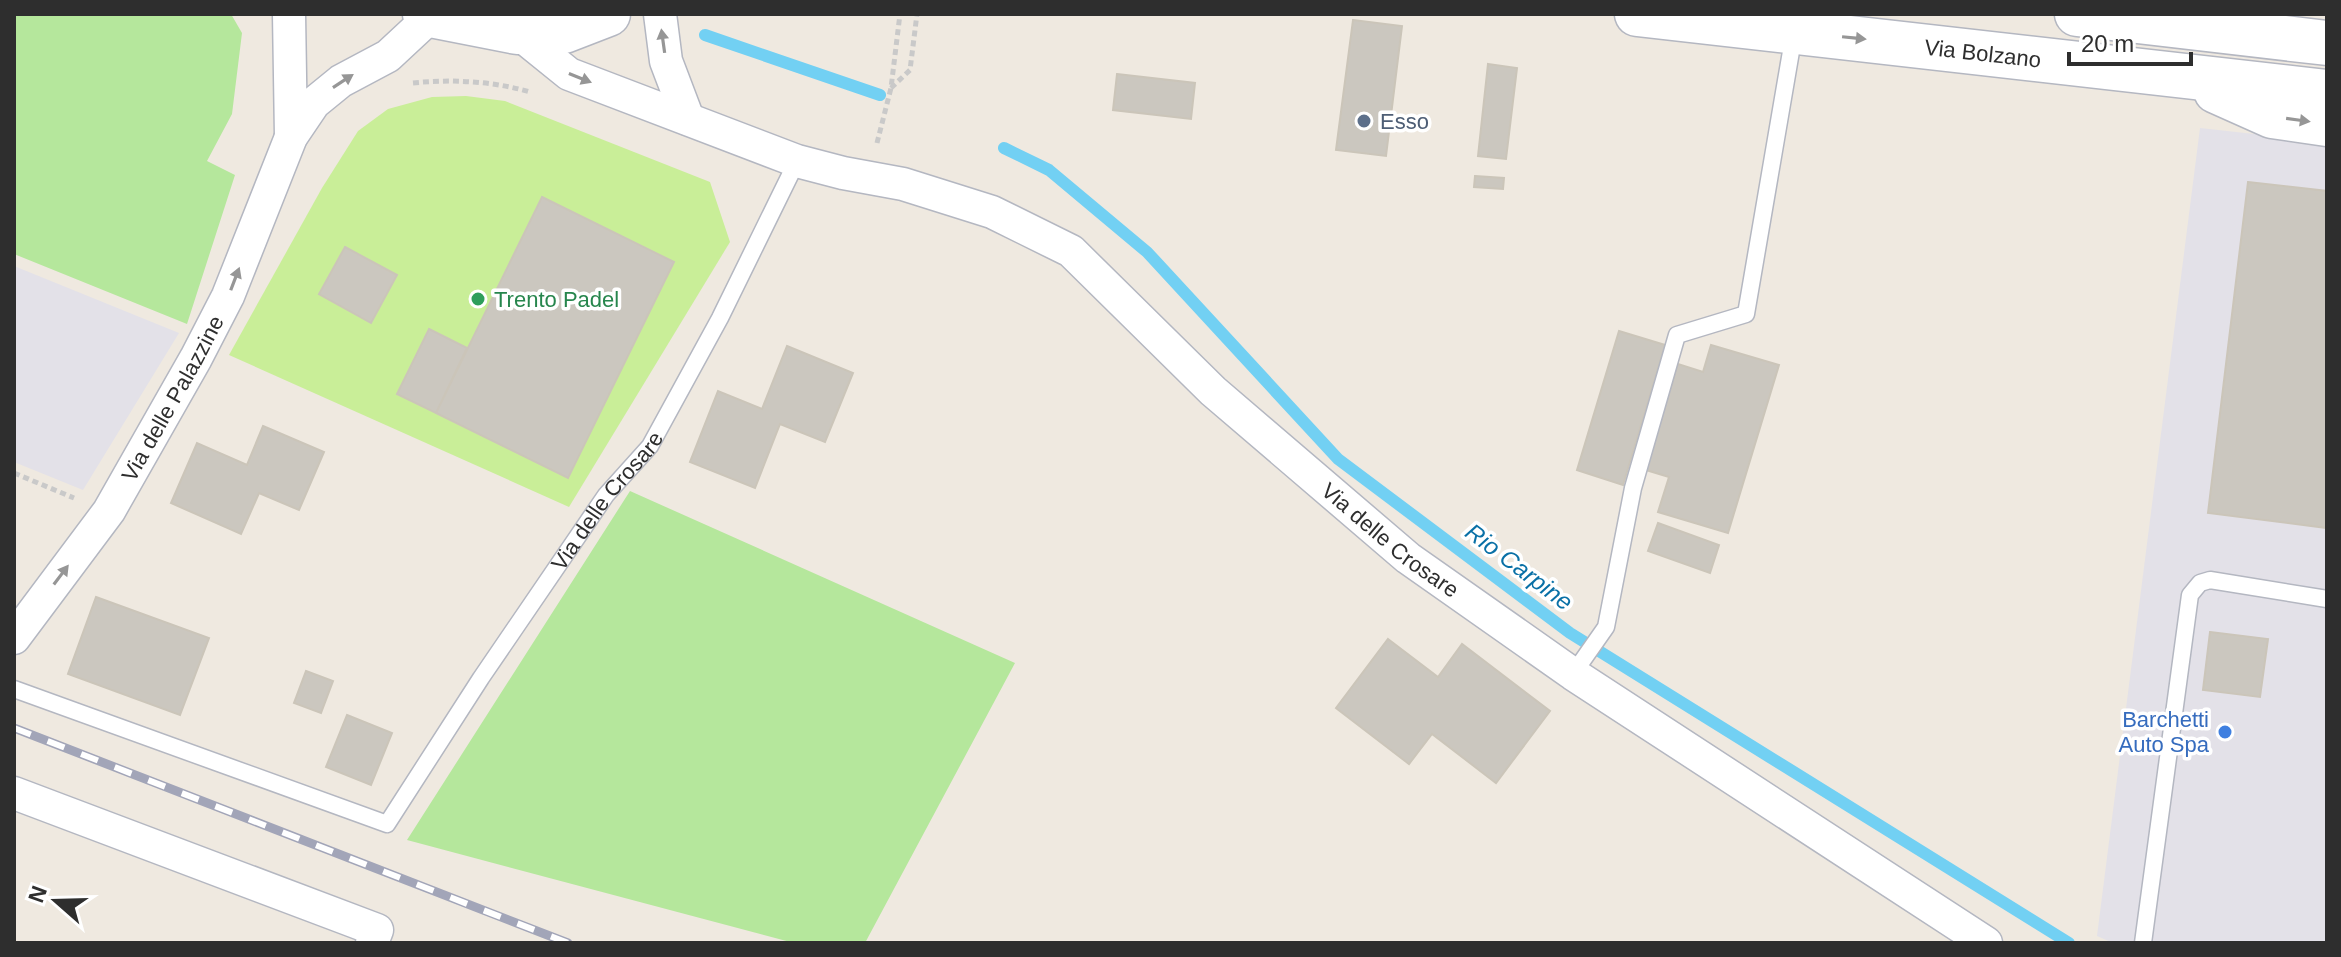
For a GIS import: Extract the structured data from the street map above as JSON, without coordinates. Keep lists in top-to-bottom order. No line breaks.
{"streets":{"main road":["Via Bolzano"],"street":["Via delle Palazzine","Via delle Crosare"]},"one_way":["Via Bolzano","Via delle Palazzine"],"water":["Rio Carpine"],"places":["Esso","Trento Padel","Barchetti Auto Spa"],"scale_bar":"20 m","north":"left"}
